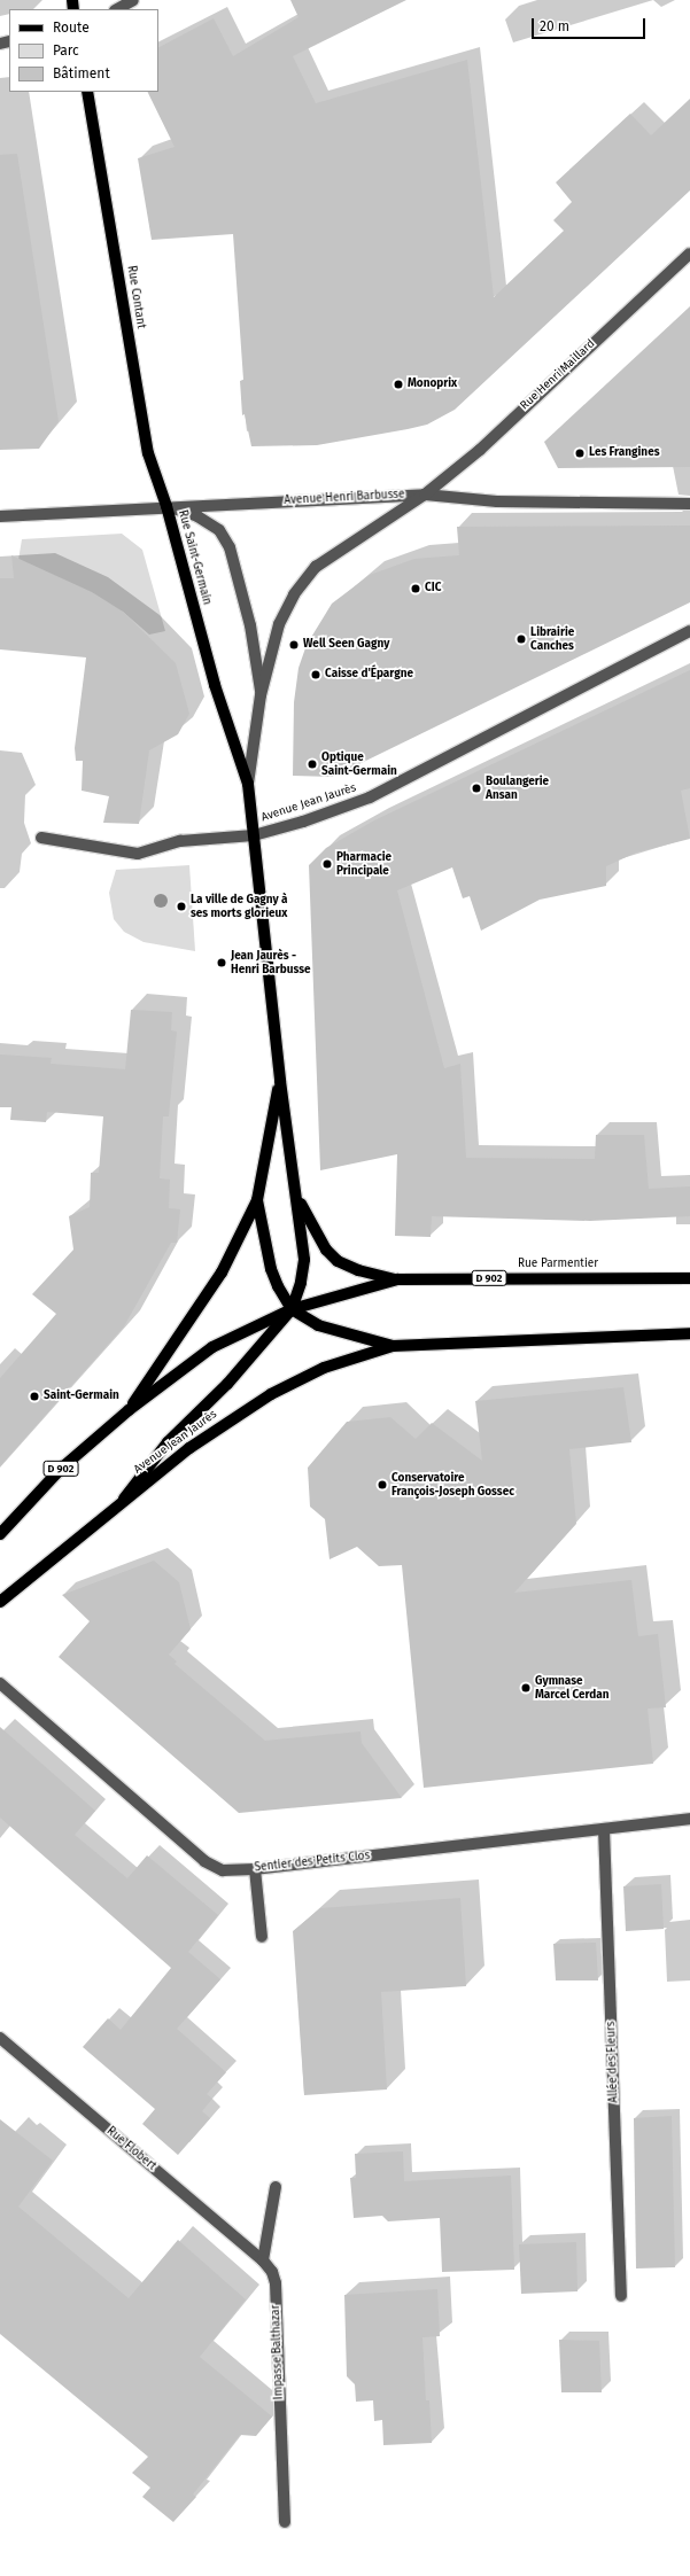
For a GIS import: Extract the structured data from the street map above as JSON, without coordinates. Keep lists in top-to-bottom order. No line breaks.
{"streets":{"main road":["Rue Contant","Rue Saint-Germain","Avenue Jean Jaurès","Rue Parmentier","D 902"],"street":["Rue Henri Maillard","Avenue Henri Barbusse","Sentier des Petits Clos","Allée des Fleurs","Rue Flobert","Impasse Balthazar"]},"crossings":[["Rue Contant","Avenue Henri Barbusse"],["Rue Contant","Rue Saint-Germain"],["Rue Henri Maillard","Avenue Henri Barbusse"],["Rue Henri Maillard","Rue Saint-Germain"],["Avenue Henri Barbusse","Rue Saint-Germain"],["Rue Saint-Germain","Avenue Jean Jaurès"],["Rue Parmentier","D 902"],["Sentier des Petits Clos","Allée des Fleurs"],["Rue Flobert","Impasse Balthazar"]],"places":["Monoprix","Les Frangines","CIC","Librairie Canches","Well Seen Gagny","Caisse d'Épargne","Optique Saint-Germain","Boulangerie Ansan","Pharmacie Principale","La ville de Gagny à ses morts glorieux","Jean Jaurès - Henri Barbusse","Saint-Germain","Conservatoire François-Joseph Gossec","Gymnase Marcel Cerdan"],"legend":["Route","Parc","Bâtiment"],"scale_bar":"20 m"}
